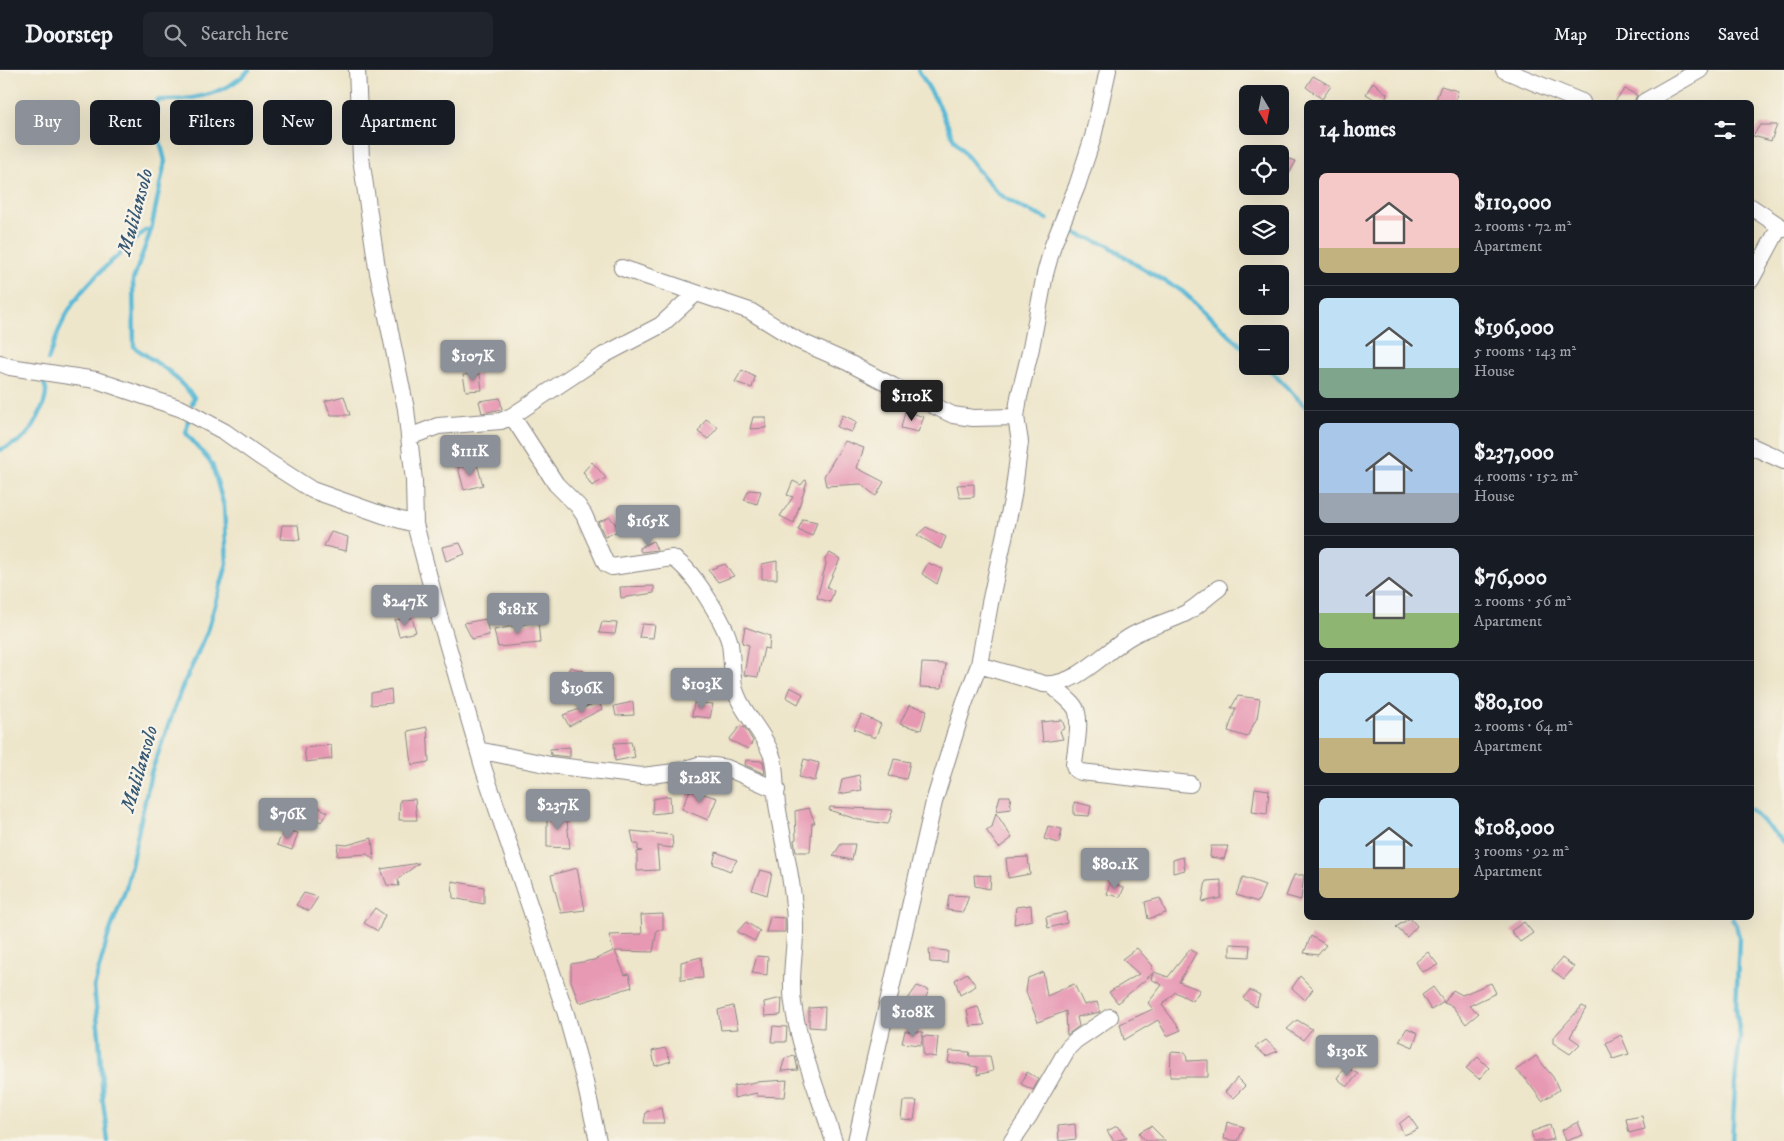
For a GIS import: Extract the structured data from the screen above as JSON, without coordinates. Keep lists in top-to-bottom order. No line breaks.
{"water":["Mulilansolo"],"north":"bottom","page":{"header":"Doorstep","search":"Search here","nav":["Map","Directions","Saved"],"map_buttons":["+","−"],"chip":["Buy","Rent","Filters","New","Apartment"],"heading":"14 homes","list":[{"name":"$110,000","note":"2 rooms · 72 m² · Apartment"},{"name":"$196,000","note":"5 rooms · 143 m² · House"},{"name":"$237,000","note":"4 rooms · 152 m² · House"},{"name":"$76,000","note":"2 rooms · 56 m² · Apartment"},{"name":"$80,100","note":"2 rooms · 64 m² · Apartment"},{"name":"$108,000","note":"3 rooms · 92 m² · Apartment"}],"price":["$107K","$110K","$111K","$165K","$247K","$181K","$103K","$196K","$128K","$237K","$76K","$80.1K","$108K","$130K"]}}
